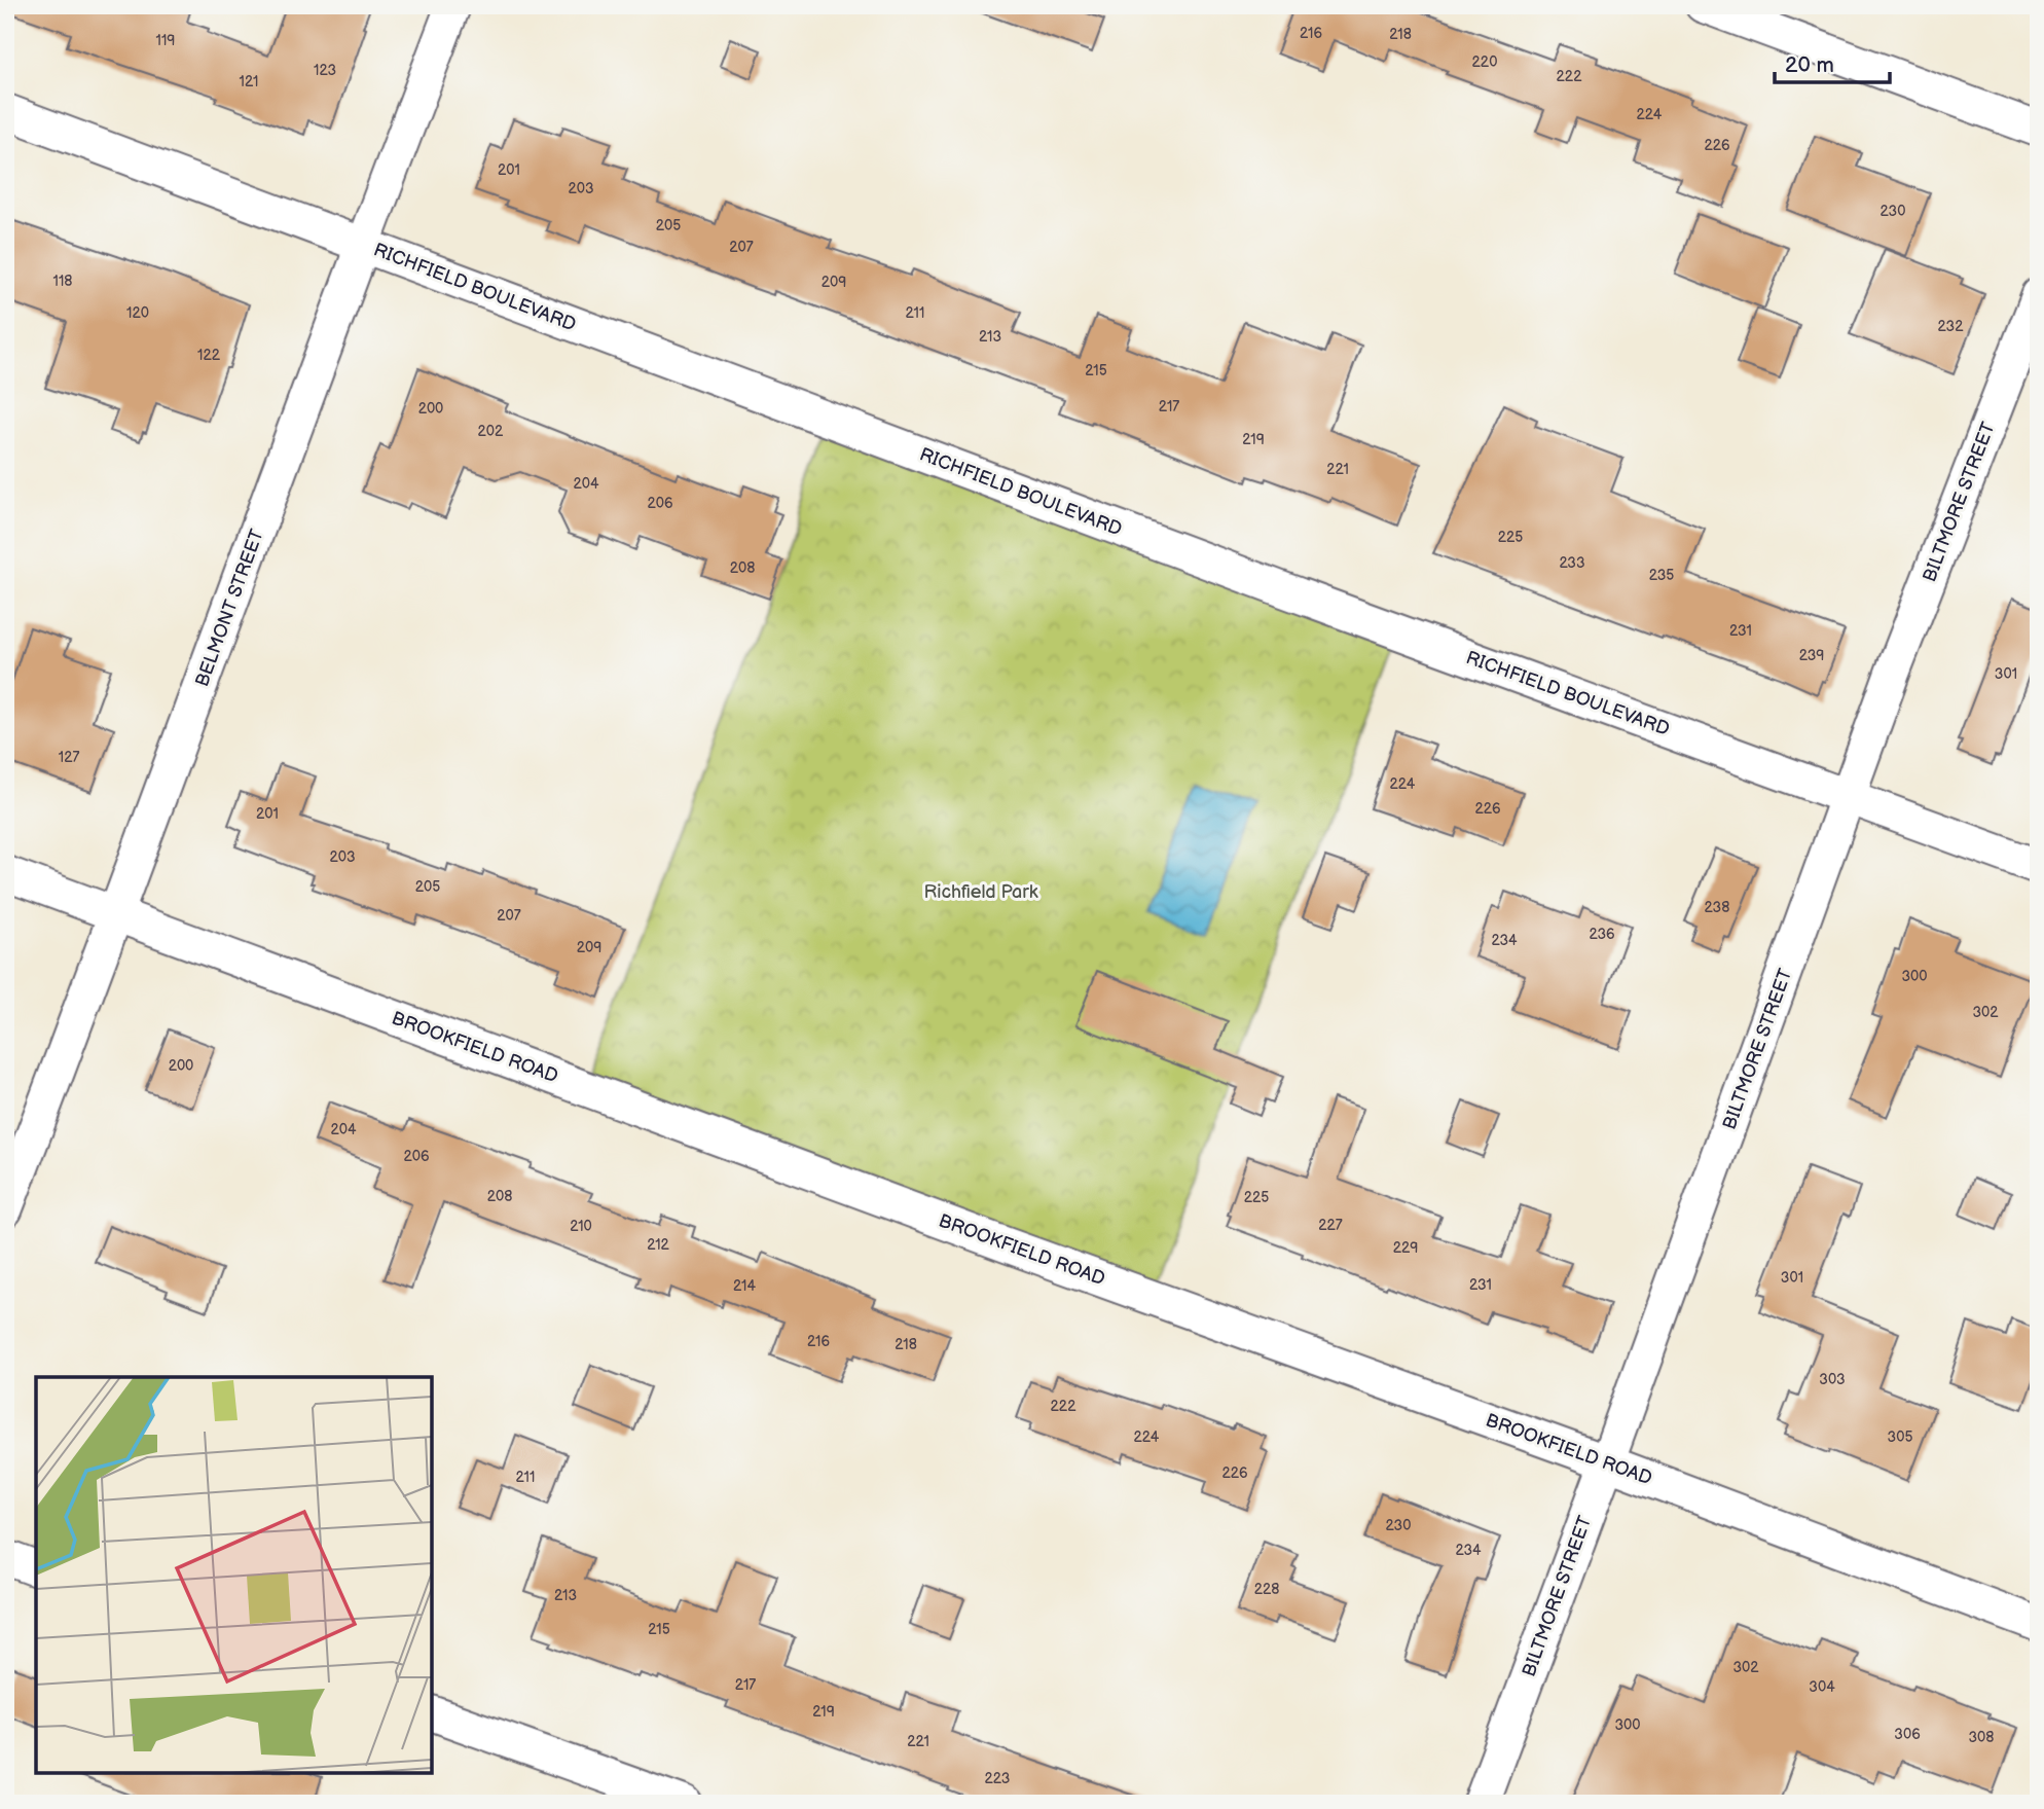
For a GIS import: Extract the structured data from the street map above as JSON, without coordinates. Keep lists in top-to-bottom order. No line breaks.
{"streets":{"street":["RICHFIELD BOULEVARD","BILTMORE STREET","BELMONT STREET","BROOKFIELD ROAD"]},"crossings":[["RICHFIELD BOULEVARD","BILTMORE STREET"],["RICHFIELD BOULEVARD","BELMONT STREET"],["BILTMORE STREET","BROOKFIELD ROAD"],["BELMONT STREET","BROOKFIELD ROAD"]],"parks":["Richfield Park"],"house_numbers":["216","218","119","220","123","222","121","224","226","201","203","230","205","207","118","209","120","211","232","213","122","215","217","200","202","219","221","204","206","225","233","208","235","231","239","301","127","224","226","201","203","205","238","207","236","234","209","300","302","200","204","206","208","225","227","210","212","229","301","231","214","216","218","303","222","224","305","226","211","230","234","228","213","215","302","217","304","219","300","306","308","221","223"],"scale_bar":"20 m"}
